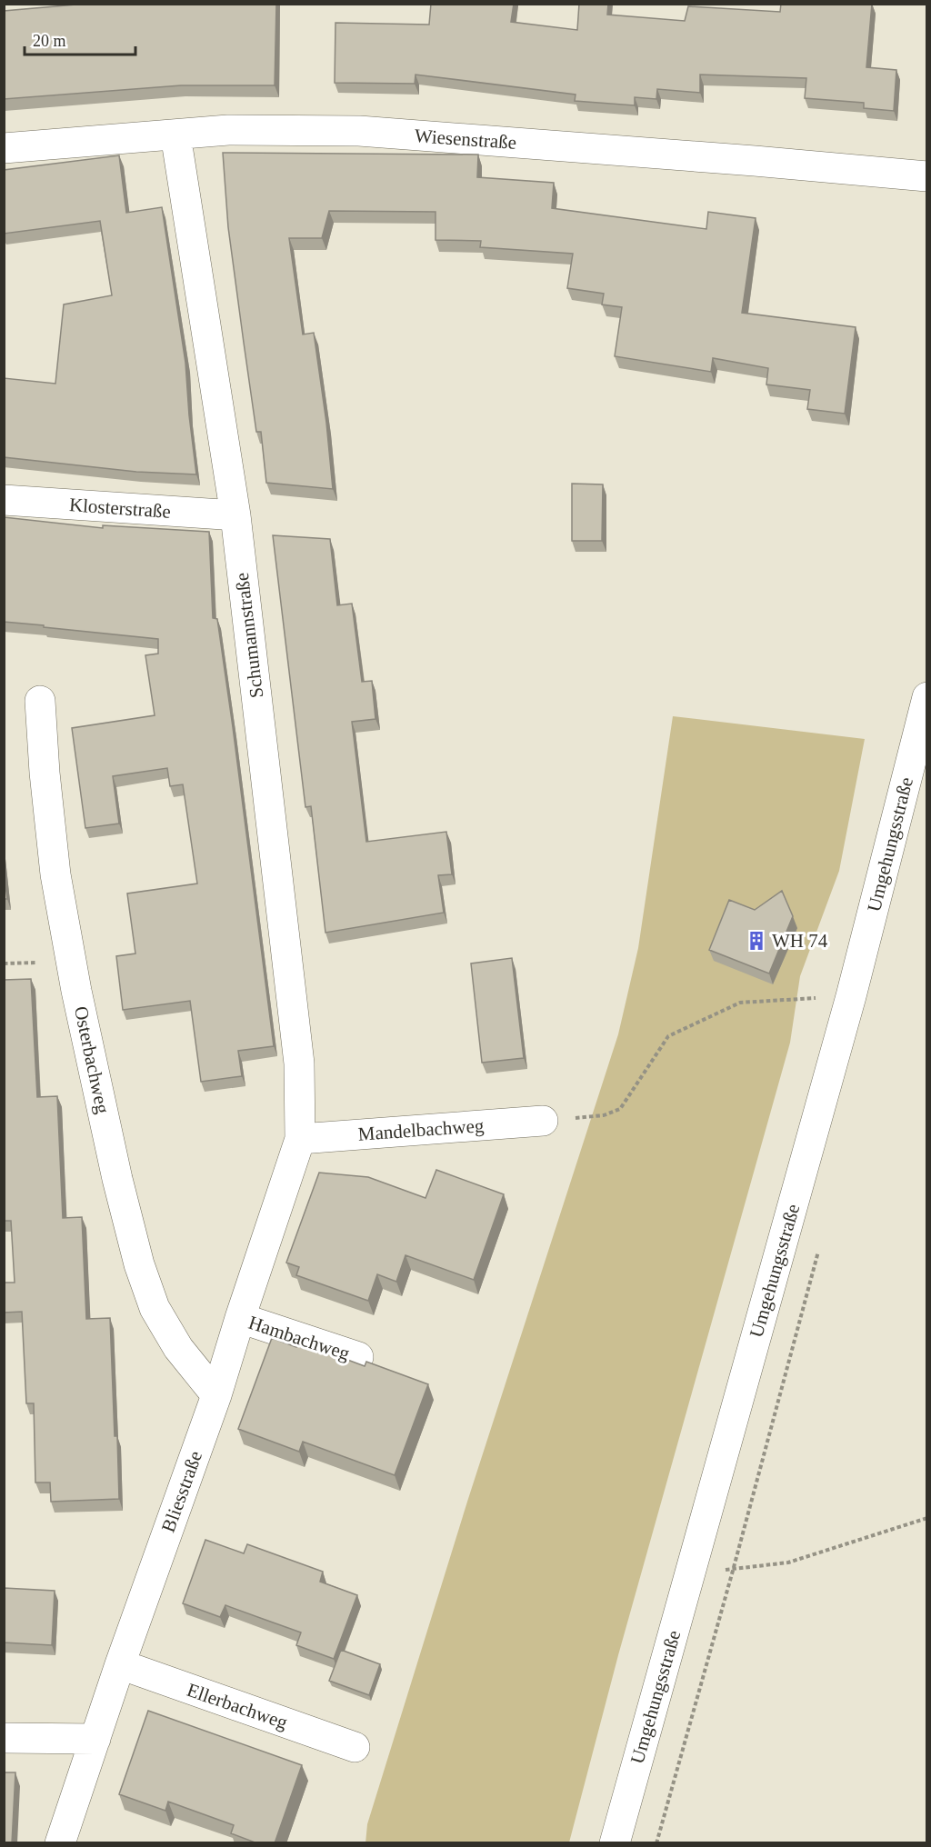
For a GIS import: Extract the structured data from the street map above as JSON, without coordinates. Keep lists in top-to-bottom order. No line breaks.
{"streets":{"street":["Wiesenstraße","Klosterstraße","Schumannstraße","Umgehungsstraße","Osterbachweg","Mandelbachweg","Hambachweg","Bliesstraße","Ellerbachweg"]},"crossings":[["Wiesenstraße","Schumannstraße"],["Klosterstraße","Schumannstraße"],["Schumannstraße","Mandelbachweg"],["Schumannstraße","Bliesstraße"],["Osterbachweg","Bliesstraße"],["Mandelbachweg","Bliesstraße"],["Hambachweg","Bliesstraße"],["Bliesstraße","Ellerbachweg"]],"places":{"building":["WH 74"]},"scale_bar":"20 m"}
